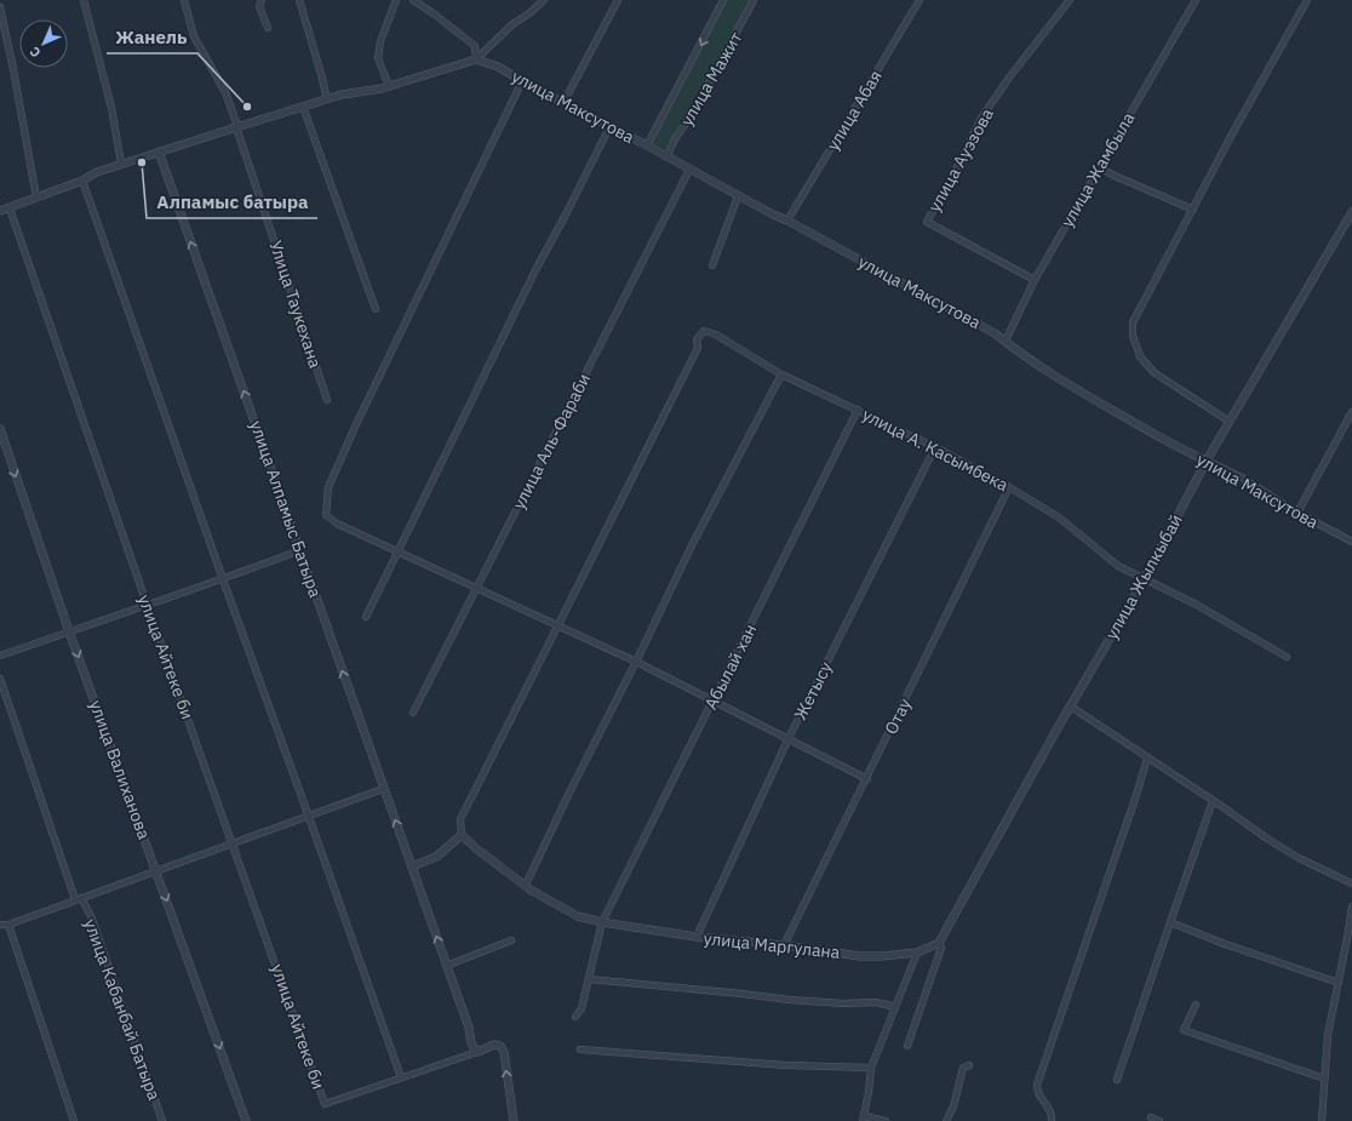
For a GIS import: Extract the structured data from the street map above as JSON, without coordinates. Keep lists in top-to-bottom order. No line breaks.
{"streets":{"street":["улица Мажит","улица Максутова","улица Абая","улица Ауэзова","улица Жамбыла","Улица Таукехана","улица Аль-Фараби","улица А. Касымбека","улица Алпамыс Батыра","улица Жылкыбай","улица Айтеке би","Абылай хан","Жетысу","Отау","улица Валиханова","улица Маргулана","улица Кабанбай Батыра"]},"crossings":[["улица Мажит","улица Максутова"],["улица Максутова","улица Абая"],["улица Максутова","улица Жамбыла"],["улица Максутова","улица Аль-Фараби"],["улица Максутова","улица Жылкыбай"],["улица Ауэзова","улица Жамбыла"],["улица А. Касымбека","улица Жылкыбай"],["улица А. Касымбека","Абылай хан"],["улица А. Касымбека","Жетысу"],["улица А. Касымбека","Отау"],["улица Жылкыбай","улица Маргулана"],["Абылай хан","улица Маргулана"],["Жетысу","улица Маргулана"],["Отау","улица Маргулана"]],"one_way":["улица Алпамыс Батыра","улица Валиханова"],"places":["Жанель","Алпамыс батыра"],"north":"bottom left"}
